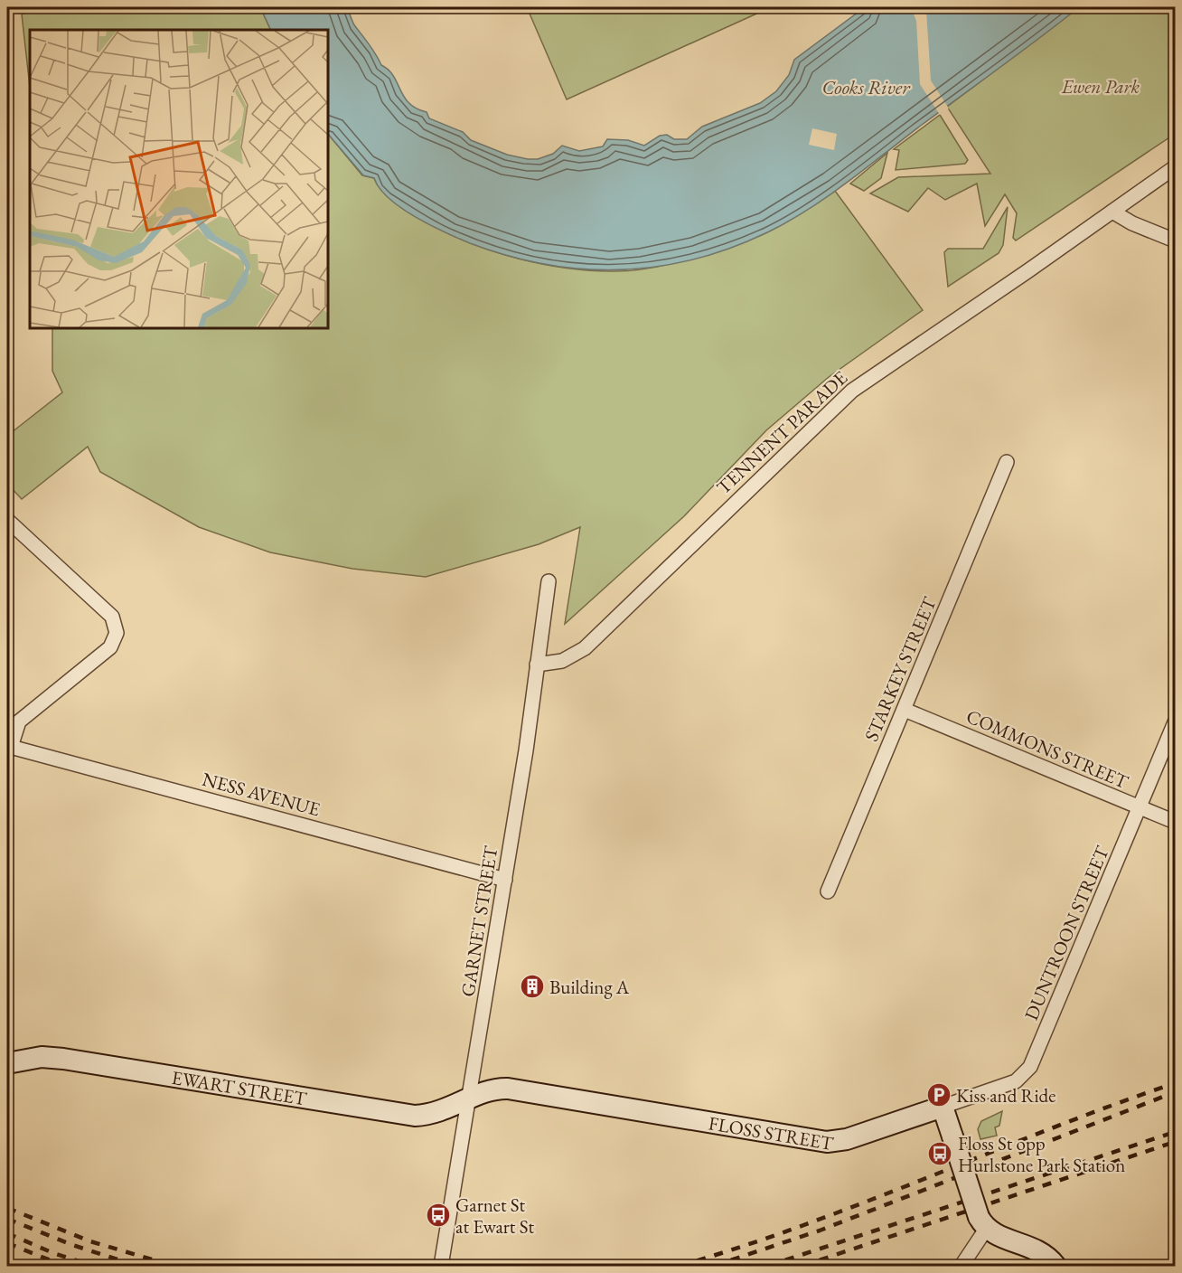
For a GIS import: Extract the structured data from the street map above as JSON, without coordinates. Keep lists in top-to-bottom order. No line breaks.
{"streets":{"street":["TENNENT PARADE","STARKEY STREET","COMMONS STREET","NESS AVENUE","GARNET STREET","DUNTROON STREET","EWART STREET","FLOSS STREET"]},"crossings":[["TENNENT PARADE","GARNET STREET"],["STARKEY STREET","COMMONS STREET"],["COMMONS STREET","DUNTROON STREET"],["NESS AVENUE","GARNET STREET"],["GARNET STREET","EWART STREET"],["GARNET STREET","FLOSS STREET"],["DUNTROON STREET","FLOSS STREET"],["EWART STREET","FLOSS STREET"]],"water":["Cooks River"],"parks":["Ewen Park"],"places":{"building":["Building A"],"parking":["Kiss and Ride"],"bus stop":["Floss St opp Hurlstone Park Station","Garnet St at Ewart St"]}}
